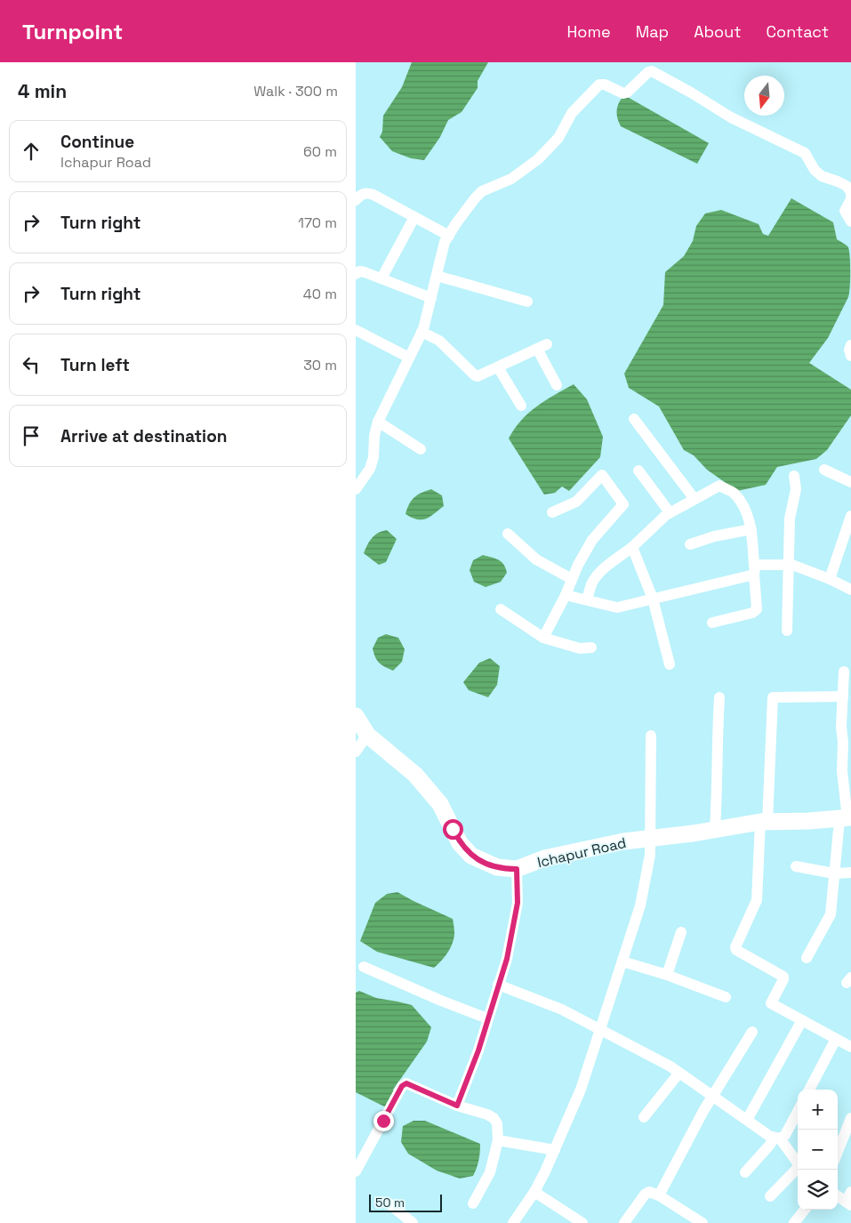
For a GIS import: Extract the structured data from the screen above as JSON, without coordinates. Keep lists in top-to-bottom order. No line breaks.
{"streets":{"street":["Ichapur Road"]},"scale_bar":"50 m","north":"bottom","page":{"header":"Turnpoint","nav":["Home","Map","About","Contact"],"heading":["4 min","Walk · 300 m"],"list":[["Continue","Ichapur Road","60 m"],["Turn right","170 m"],["Turn right","40 m"],["Turn left","30 m"],"Arrive at destination"],"map_buttons":["+","−"],"scale":"50 m"}}
